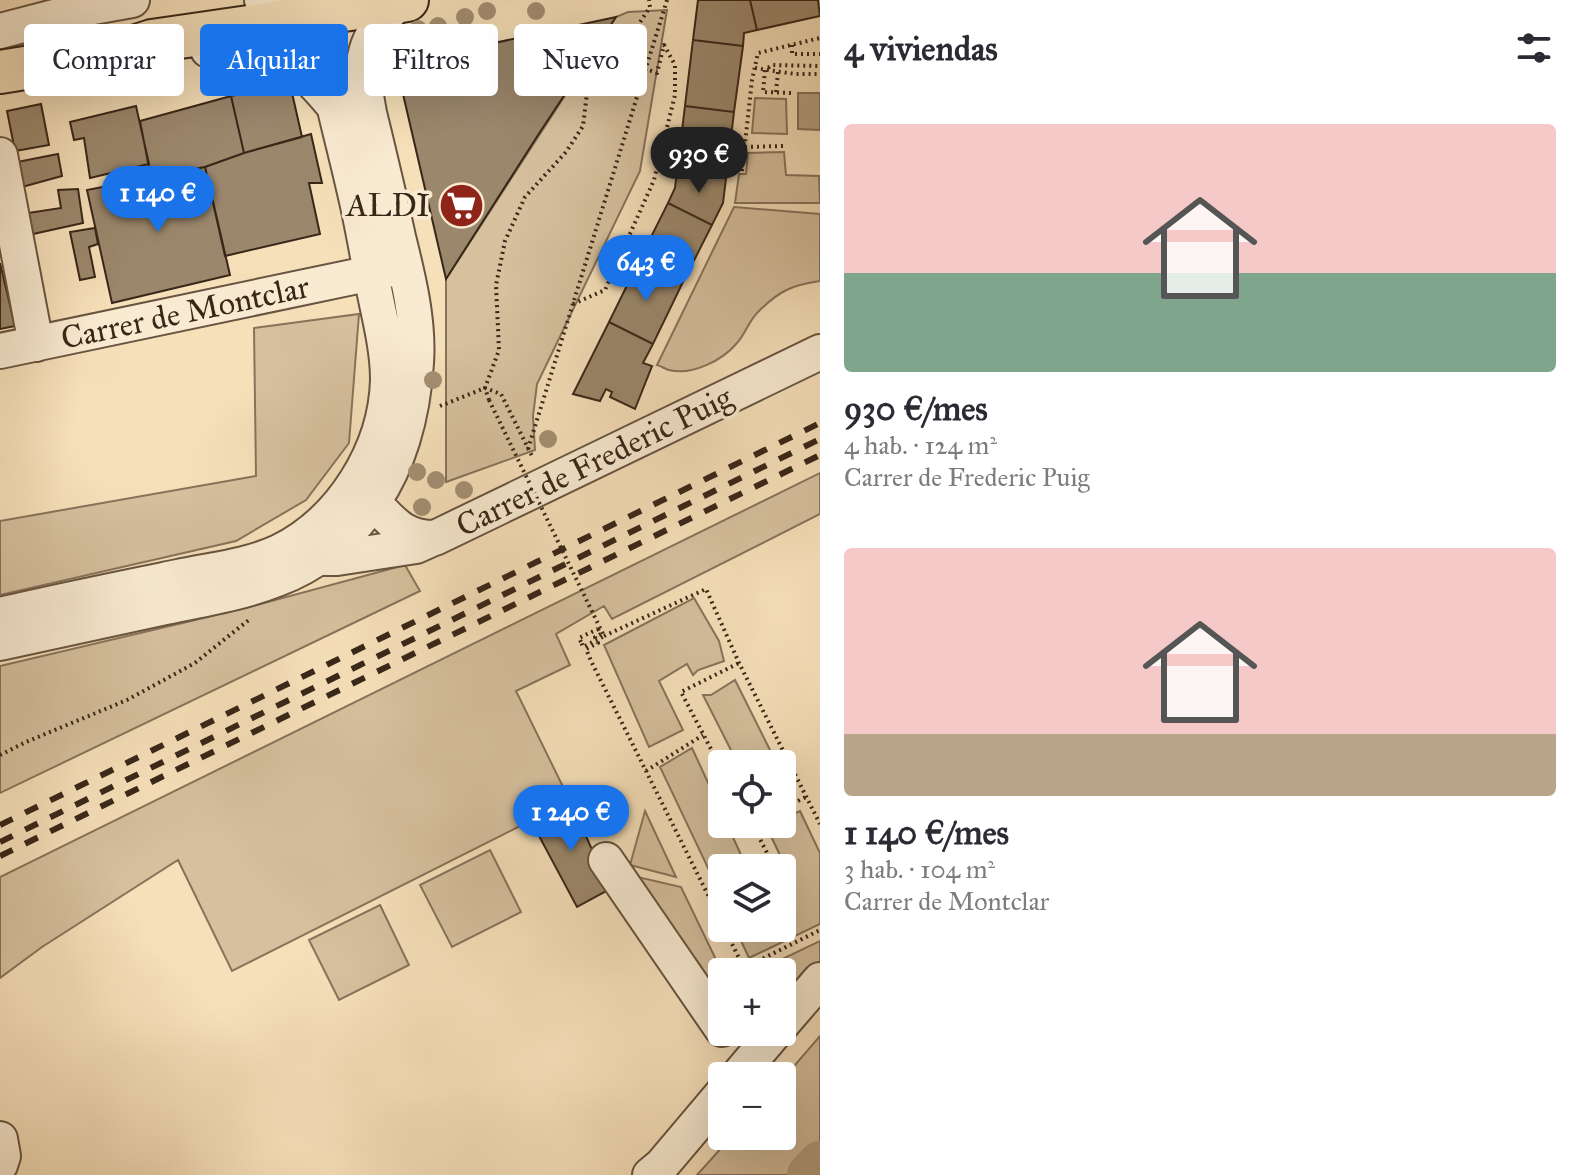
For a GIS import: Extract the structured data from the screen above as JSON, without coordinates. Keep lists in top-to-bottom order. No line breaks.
{"streets":{"street":["Carrer de Montclar","Carrer de Frederic Puig"]},"places":{"supermarket":["ALDI"]},"page":{"heading":"4 viviendas","chip":["Comprar","Alquilar","Filtros","Nuevo"],"list":[{"name":"930 €/mes","note":"4 hab. · 124 m² · Carrer de Frederic Puig"},{"name":"1 140 €/mes","note":"3 hab. · 104 m² · Carrer de Montclar"}],"price":["930 €","1 140 €","643 €","1 240 €"],"map_buttons":["+","−"]}}
